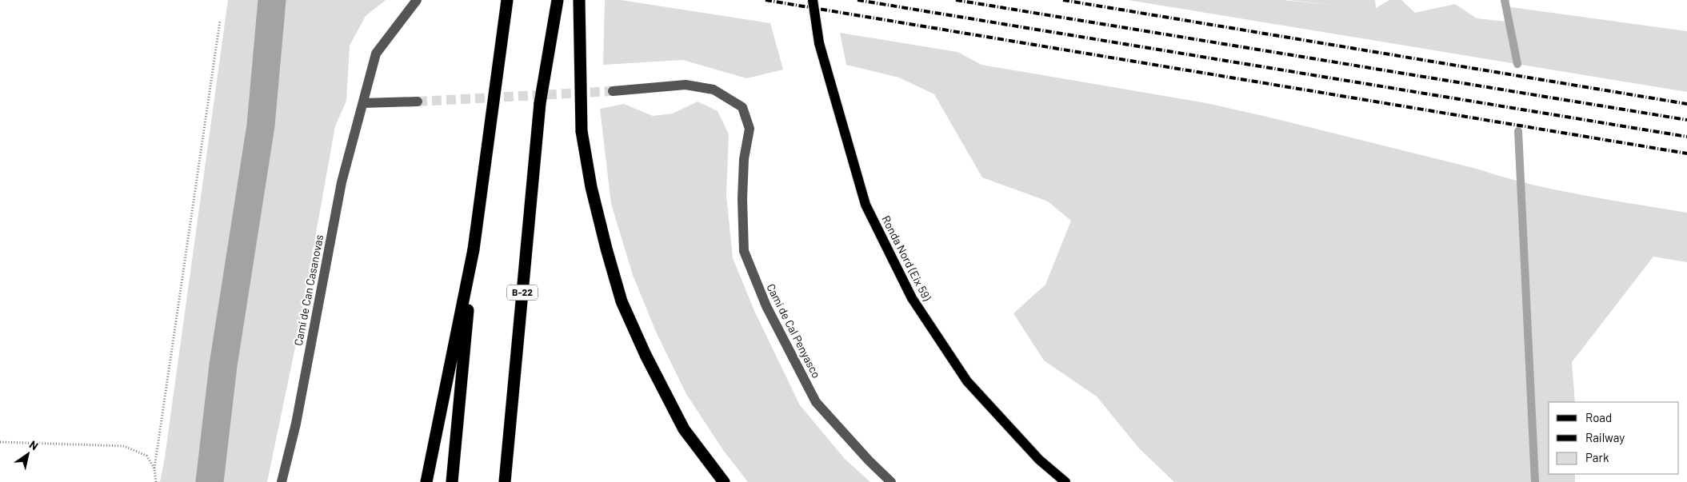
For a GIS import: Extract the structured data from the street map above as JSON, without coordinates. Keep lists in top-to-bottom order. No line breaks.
{"streets":{"highway":["B-22"],"main road":["Ronda Nord (Eix 59)"],"street":["Camí de Can Casanovas","Camí de Cal Penyasco"]},"legend":["Road","Railway","Park"],"north":"top right"}
